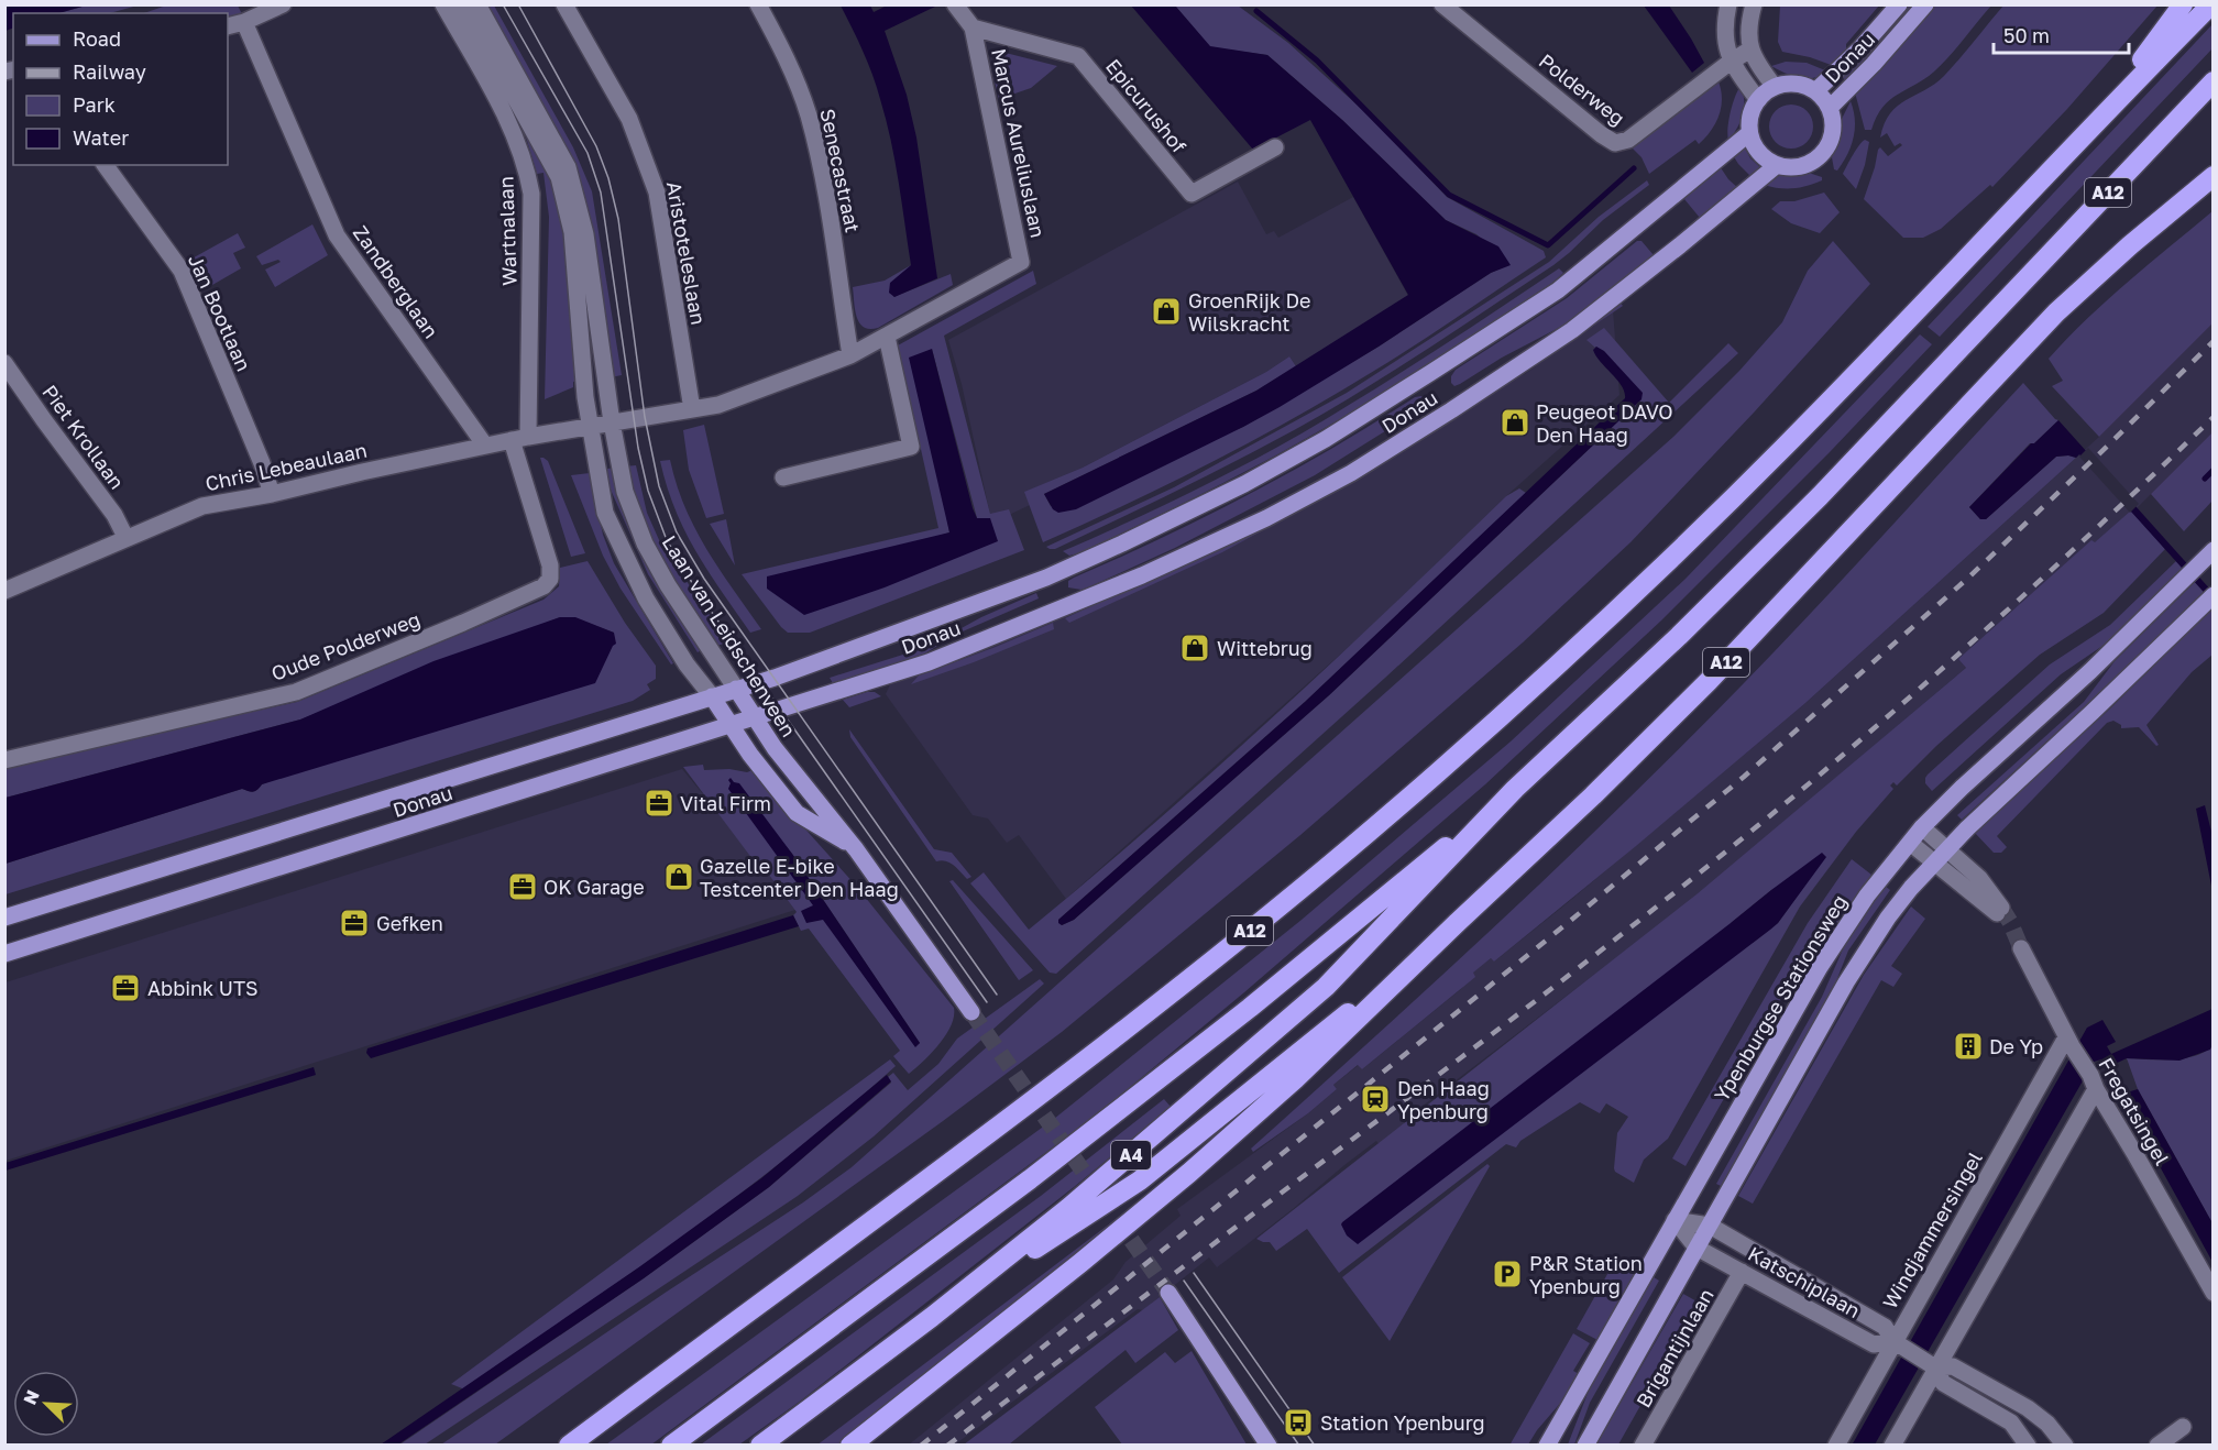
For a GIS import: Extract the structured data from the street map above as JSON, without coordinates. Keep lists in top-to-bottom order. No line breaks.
{"streets":{"highway":["A12","A4"],"main road":["Donau","Laan van Leidschenveen","Ypenburgse Stationsweg"],"street":["Polderweg","Epicurushof","Marcus Aureliuslaan","Senecastraat","Wartnalaan","Aristoteleslaan","Zandberglaan","Jan Bootlaan","Piet Krollaan","Chris Lebeaulaan","Oude Polderweg","Fregatsingel","Windjammersingel","Katschiplaan","Brigantijnlaan"]},"crossings":[["Donau","Laan van Leidschenveen"],["Epicurushof","Marcus Aureliuslaan"],["Marcus Aureliuslaan","Senecastraat"],["Marcus Aureliuslaan","Aristoteleslaan"],["Marcus Aureliuslaan","Laan van Leidschenveen"],["A12","A4"],["Wartnalaan","Chris Lebeaulaan"],["Zandberglaan","Chris Lebeaulaan"],["Jan Bootlaan","Chris Lebeaulaan"],["Piet Krollaan","Chris Lebeaulaan"],["Chris Lebeaulaan","Laan van Leidschenveen"],["Chris Lebeaulaan","Oude Polderweg"],["Ypenburgse Stationsweg","Katschiplaan"],["Fregatsingel","Windjammersingel"],["Windjammersingel","Katschiplaan"],["Katschiplaan","Brigantijnlaan"]],"places":{"shop":["GroenRijk De Wilskracht","Peugeot DAVO Den Haag","Wittebrug","Gazelle E-bike Testcenter Den Haag"],"office":["Vital Firm","OK Garage","Gefken","Abbink UTS"],"building":["De Yp"],"station":["Den Haag Ypenburg"],"parking":["P&R Station Ypenburg"],"bus stop":["Station Ypenburg"]},"legend":["Road","Railway","Park","Water"],"scale_bar":"50 m","north":"top left"}
